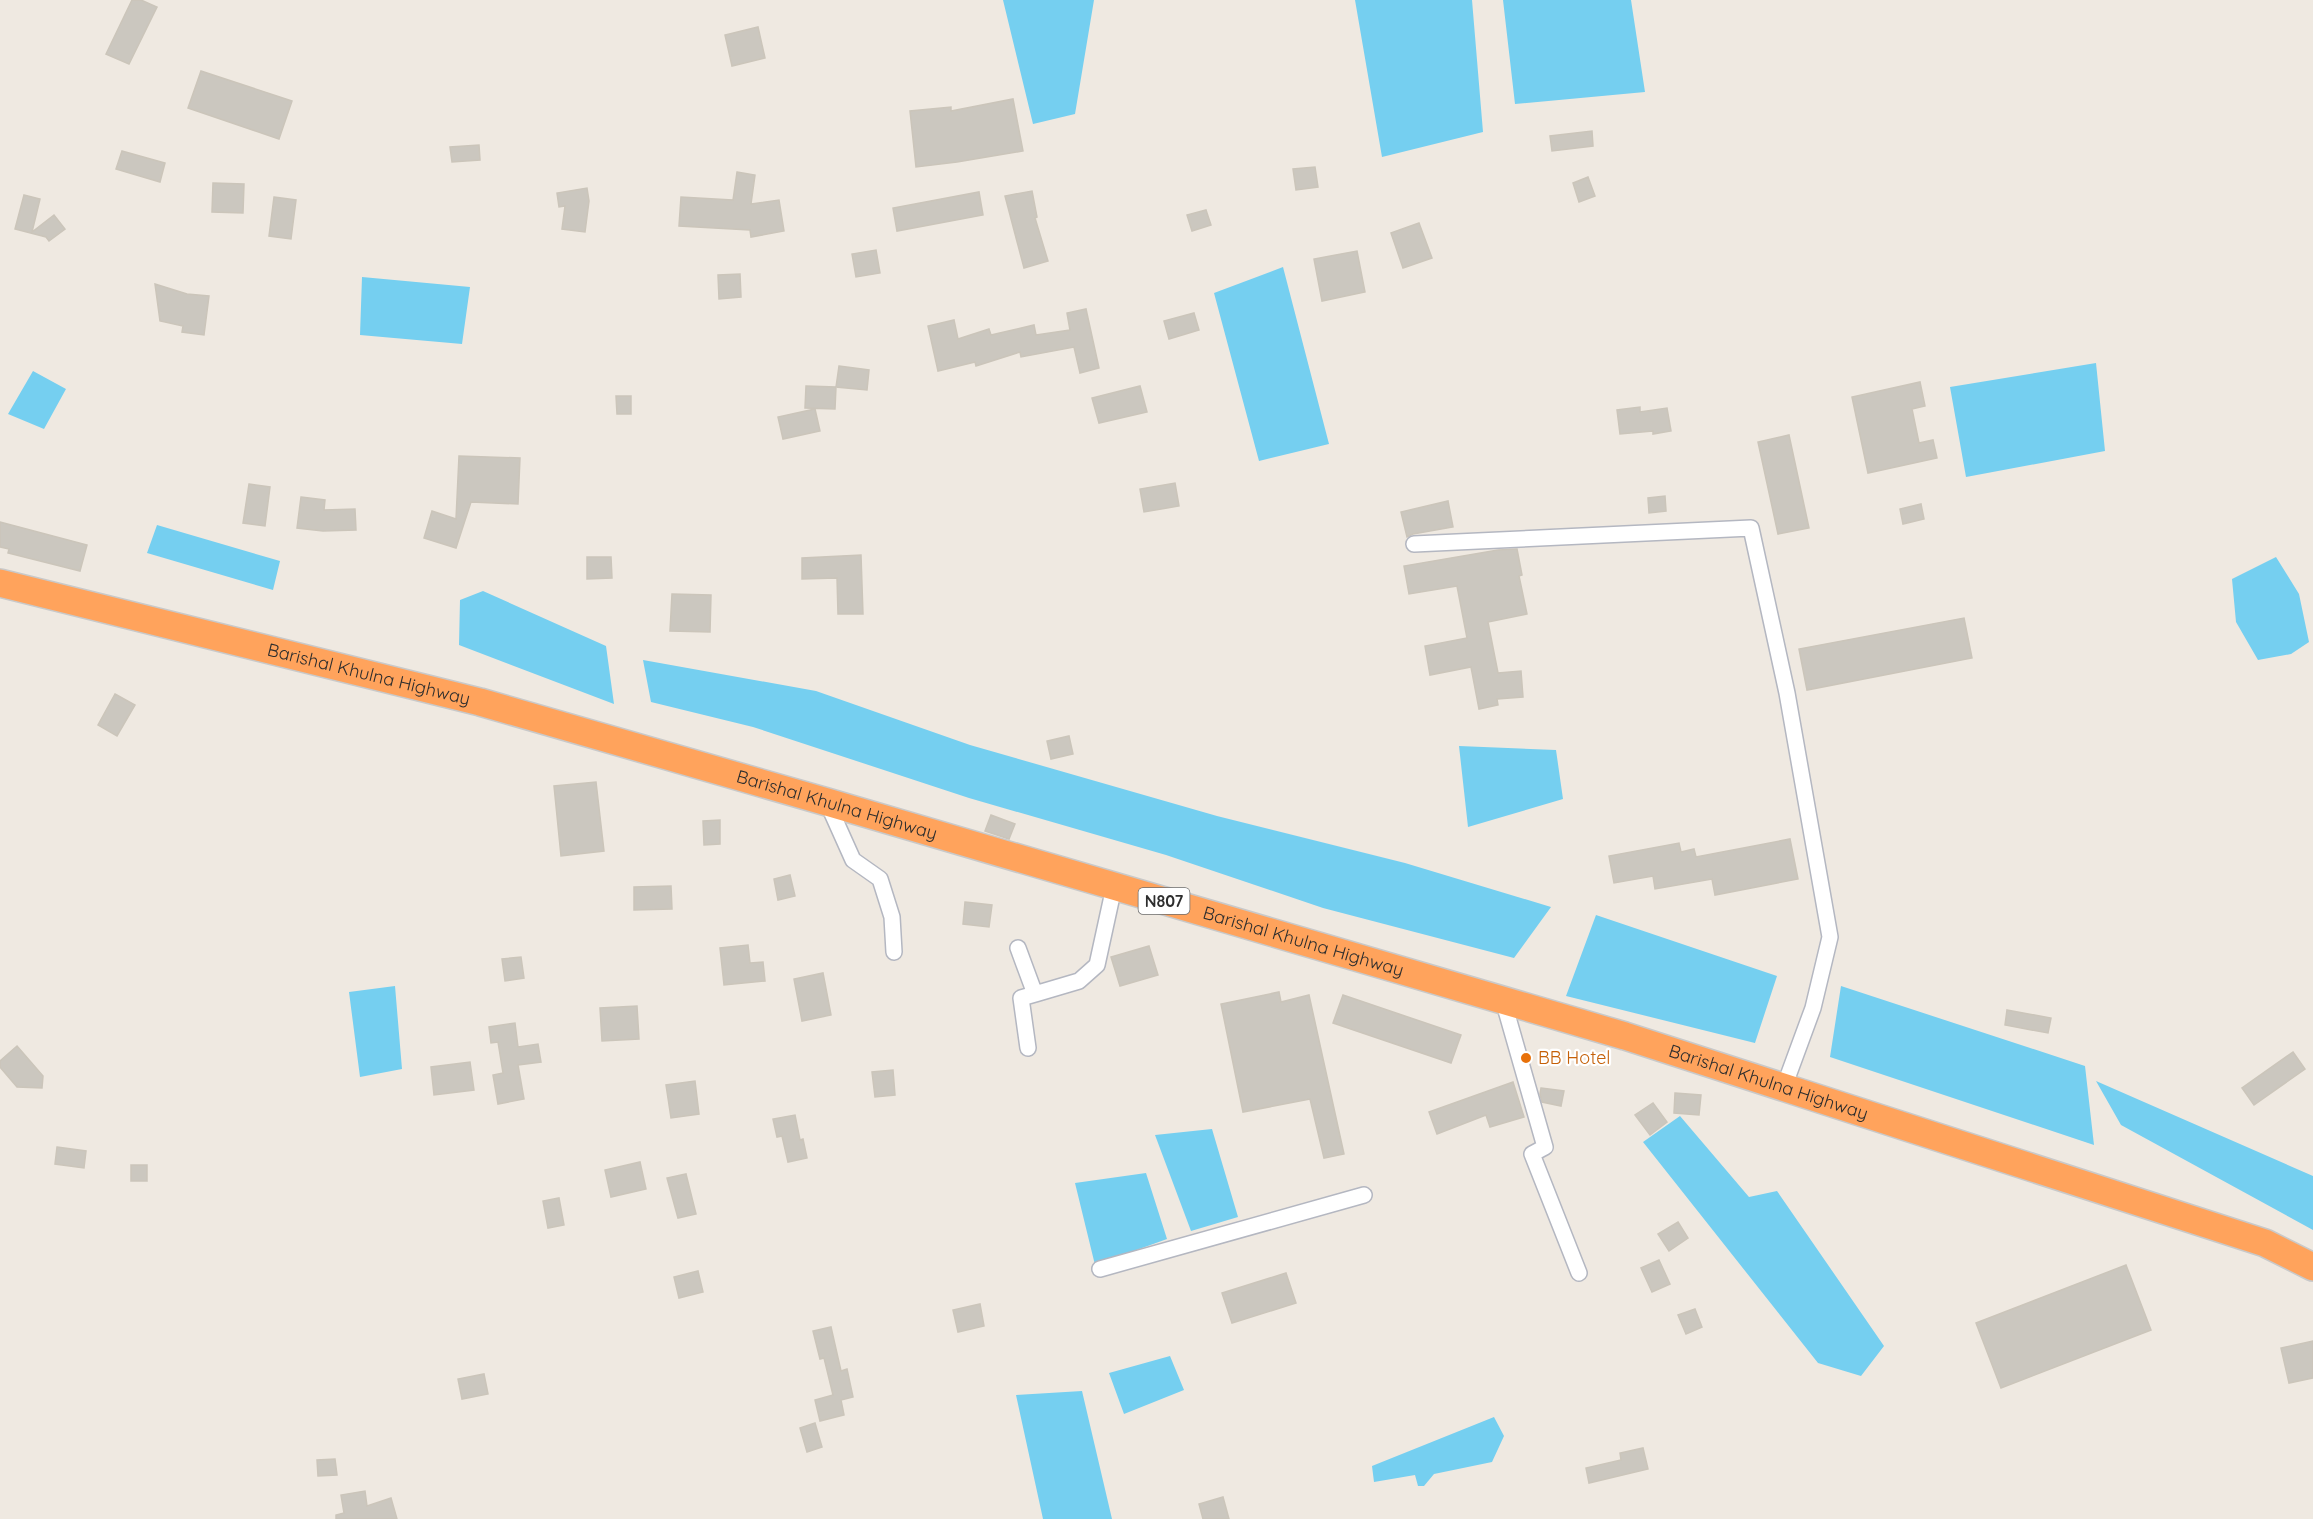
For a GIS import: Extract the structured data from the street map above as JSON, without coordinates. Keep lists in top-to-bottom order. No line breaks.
{"streets":{"highway":["Barishal Khulna Highway","N807"]},"places":["BB Hotel"]}
